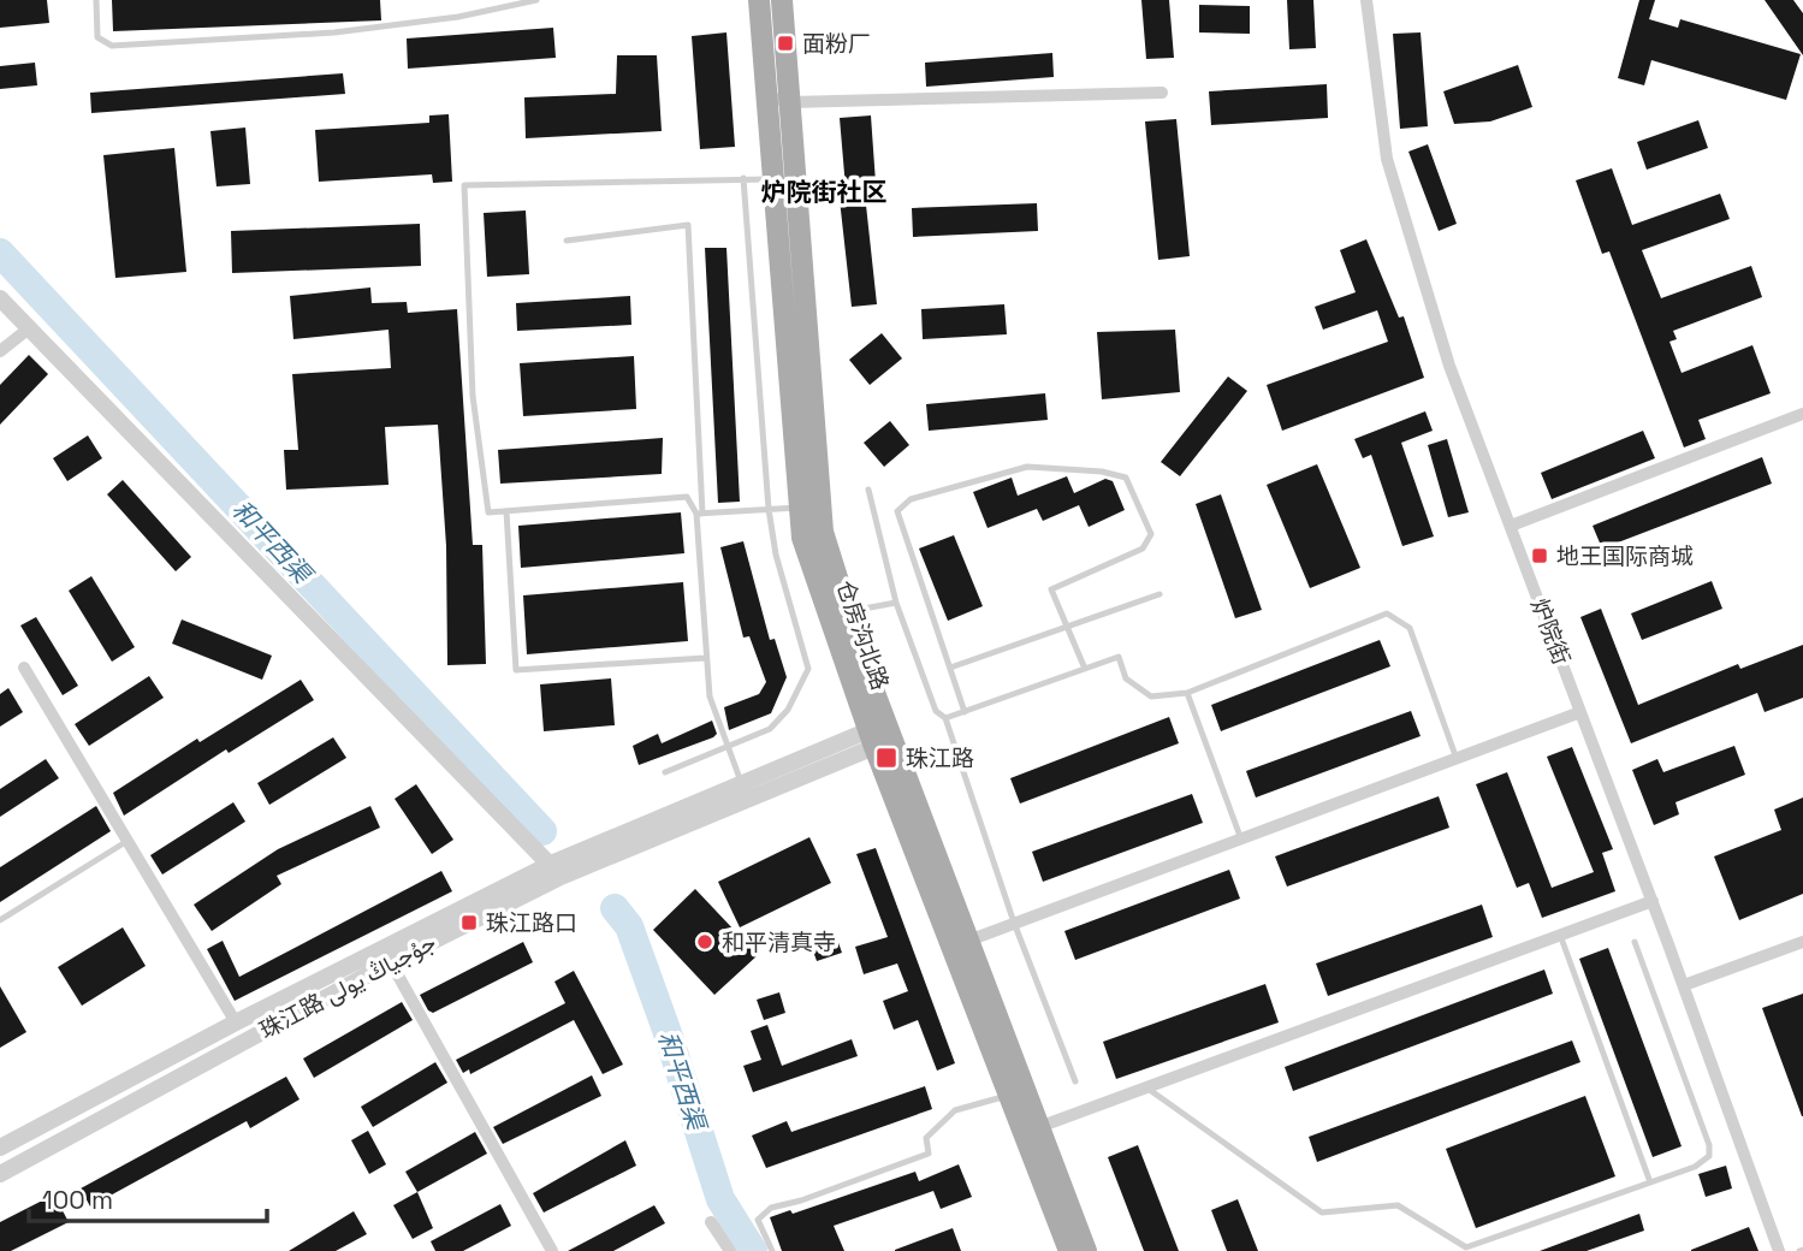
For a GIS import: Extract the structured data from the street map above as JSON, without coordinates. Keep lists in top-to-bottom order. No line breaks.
{"streets":{"main road":["仓房沟北路"],"street":["炉院街","珠江路 جۇجياڭ يولى"]},"crossings":[["仓房沟北路","珠江路 جۇجياڭ يولى"]],"districts":["炉院街社区"],"water":["和平西渠"],"places":{"transit":["面粉厂","地王国际商城","珠江路","珠江路口"],"other":["和平清真寺"]},"scale_bar":"100 m"}
